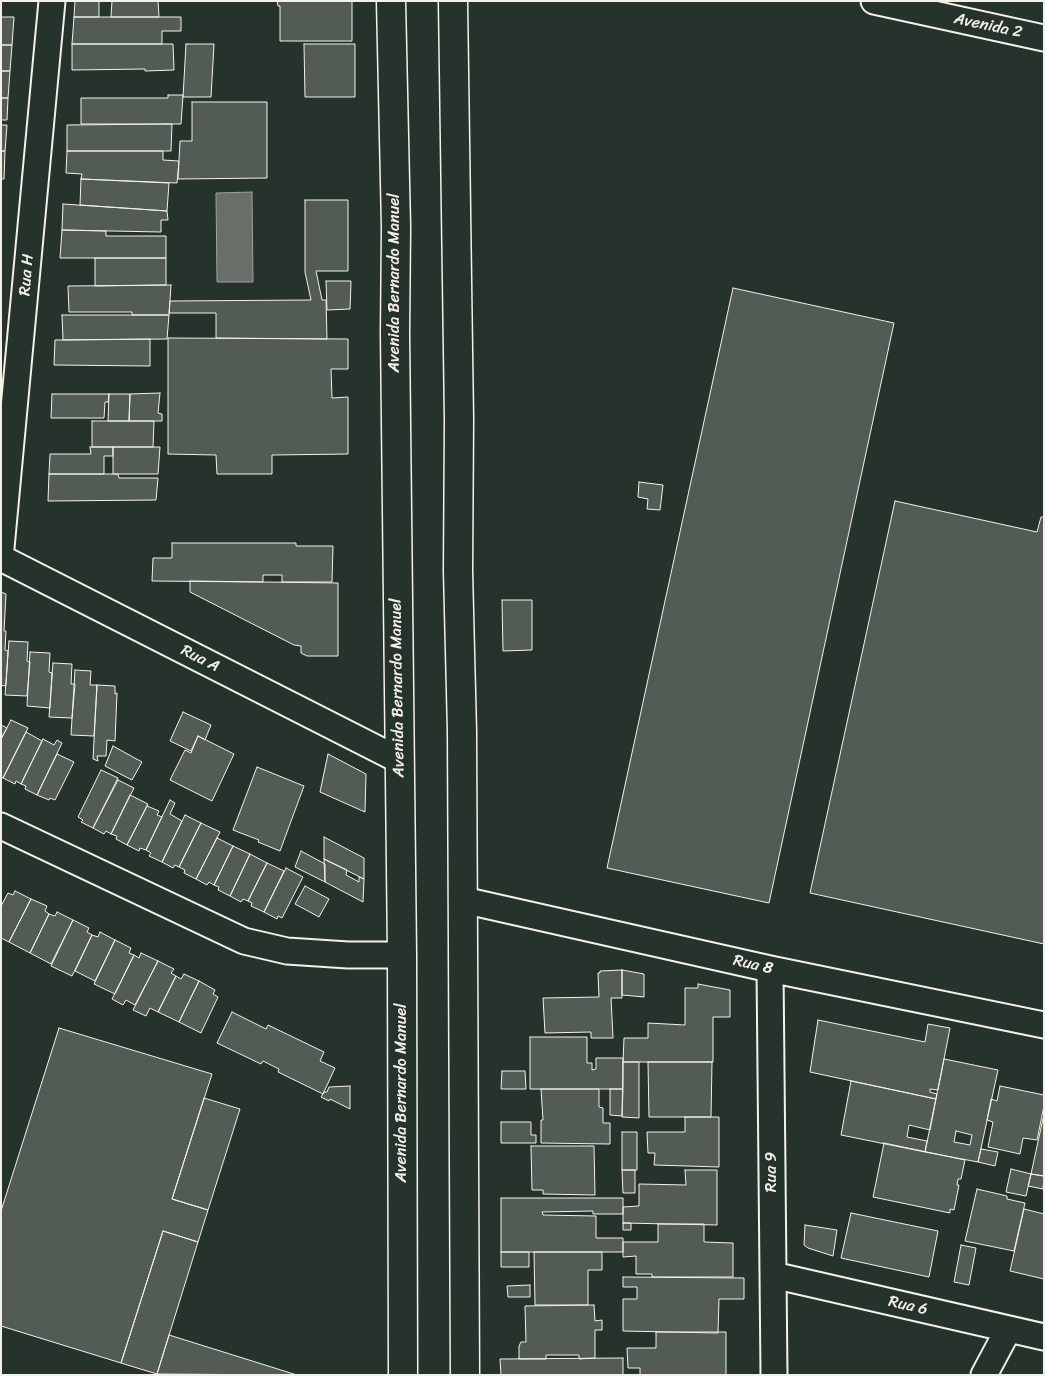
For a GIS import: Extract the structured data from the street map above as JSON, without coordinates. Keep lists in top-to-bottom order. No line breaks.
{"streets":{"main road":["Avenida Bernardo Manuel"],"street":["Avenida 2","Rua H","Rua A","Rua 8","Rua 9","Rua 6"]},"crossings":[["Avenida Bernardo Manuel","Rua A"],["Rua 8","Rua 9"],["Rua 9","Rua 6"]]}
